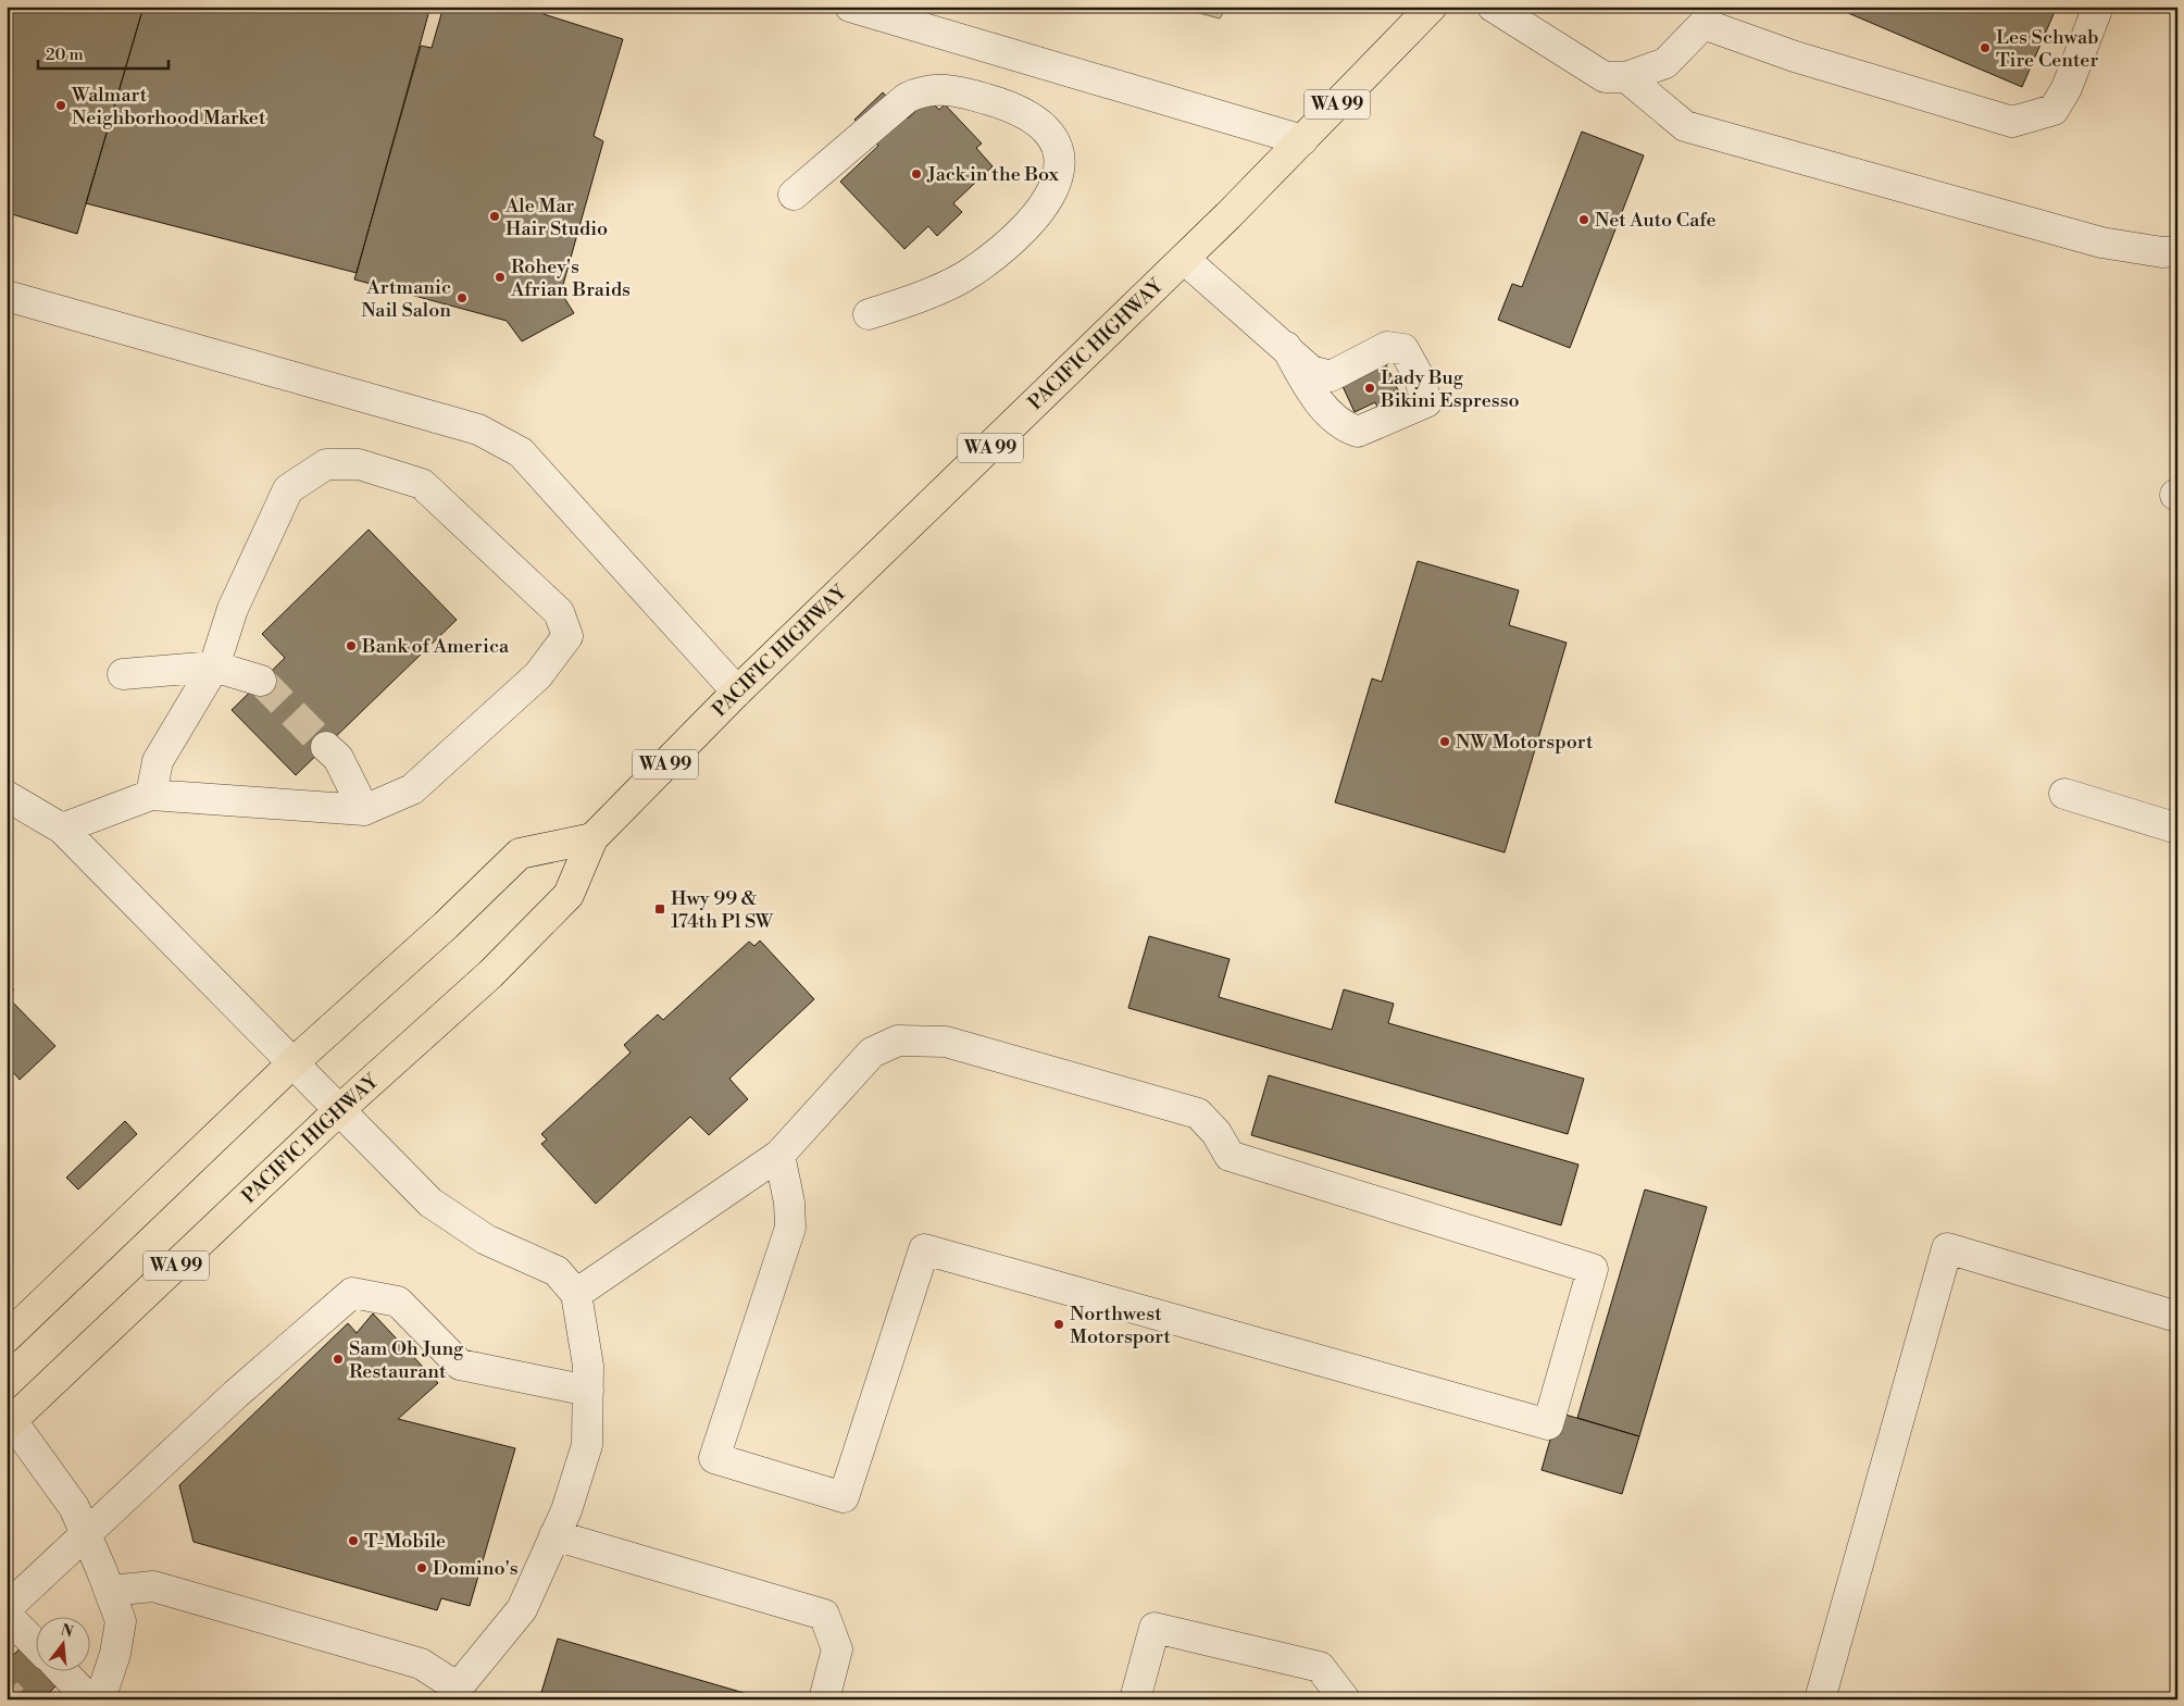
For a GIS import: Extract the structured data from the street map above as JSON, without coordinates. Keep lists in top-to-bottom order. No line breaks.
{"streets":{"highway":["WA 99","PACIFIC HIGHWAY"]},"places":{"other":["Les Schwab Tire Center","Walmart Neighborhood Market","Jack in the Box","Ale Mar Hair Studio","Net Auto Cafe","Rohey's Afrian Braids","Artmanic Nail Salon","Lady Bug Bikini Espresso","Bank of America","NW Motorsport","Northwest Motorsport","Sam Oh Jung Restaurant","T-Mobile","Domino's"],"transit":["Hwy 99 & 174th Pl SW"]},"scale_bar":"20 m","north":"top"}
